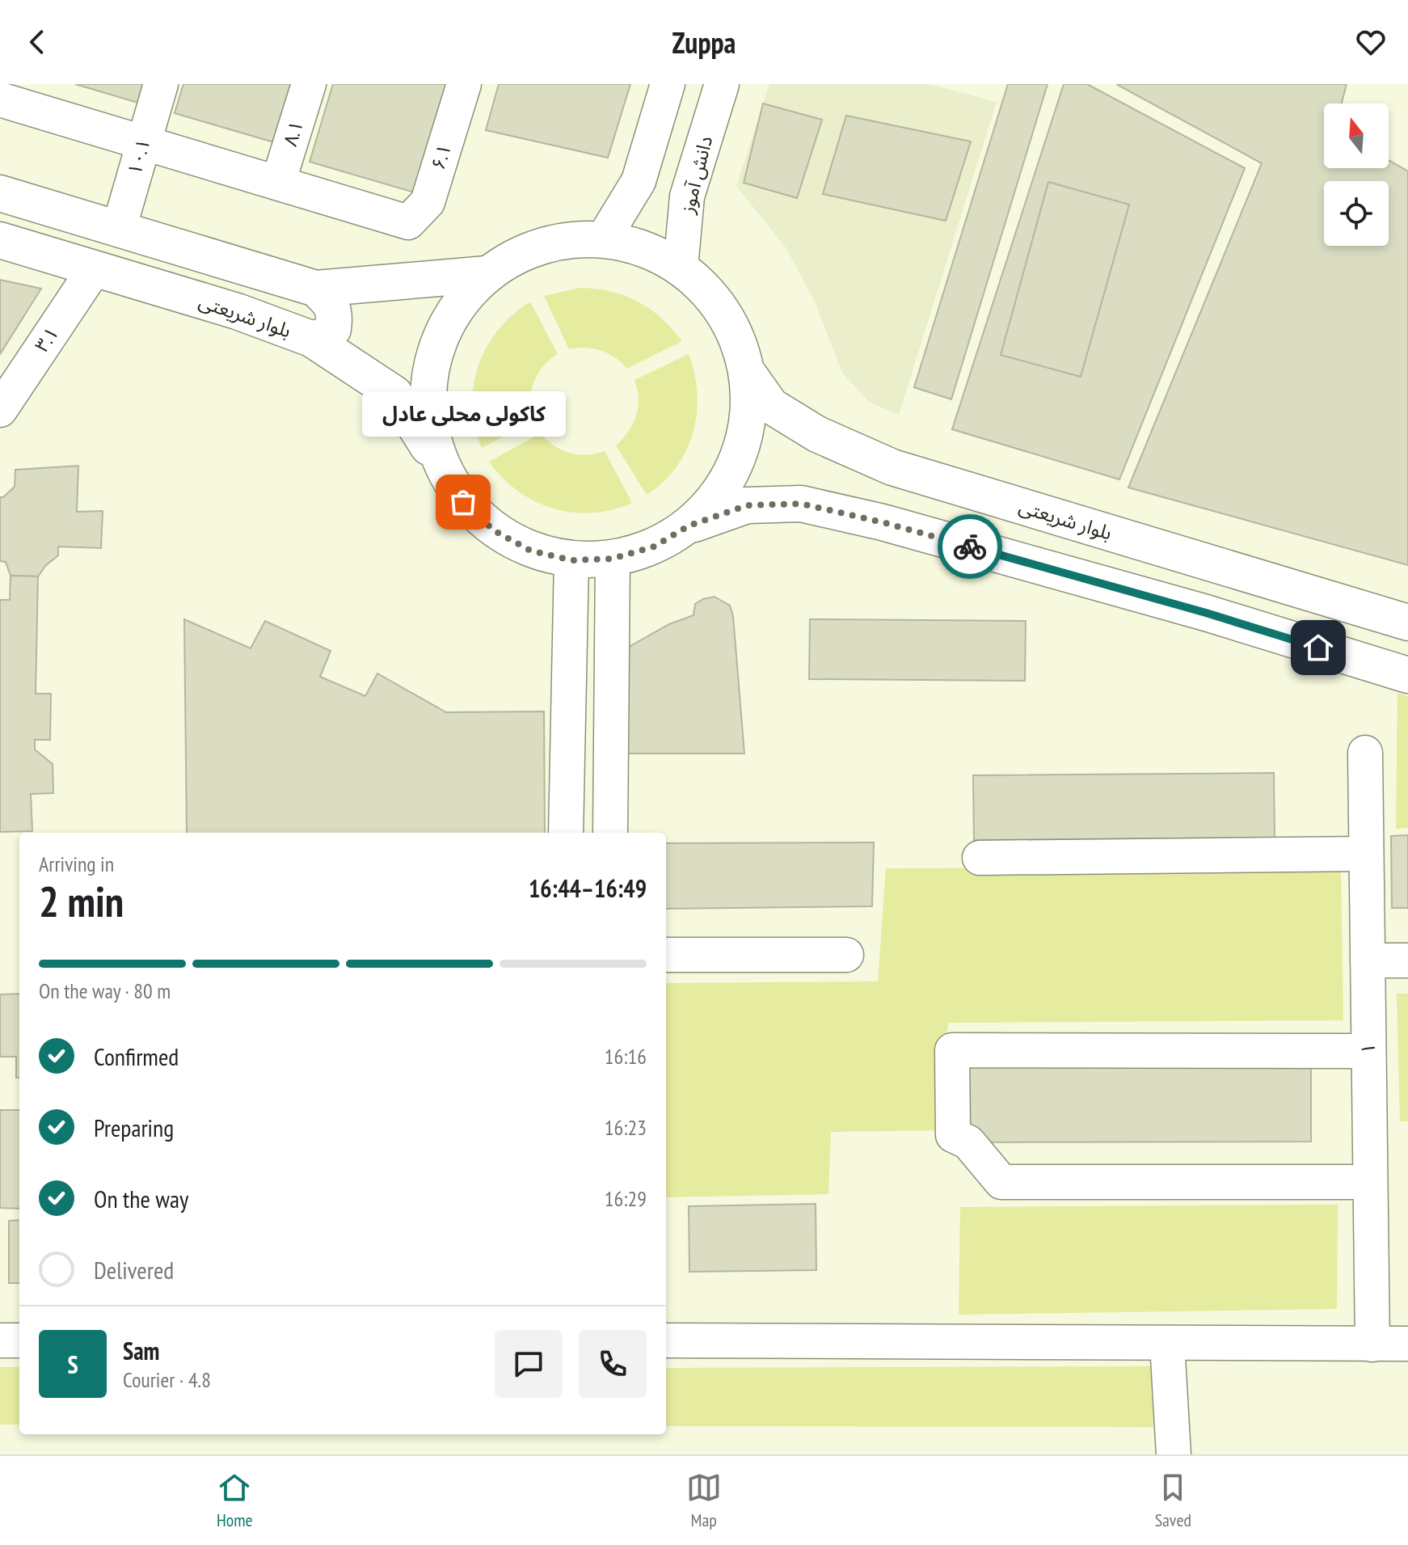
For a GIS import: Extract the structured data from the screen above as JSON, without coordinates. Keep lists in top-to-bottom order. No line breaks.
{"streets":{"main road":["بلوار شریعتی"],"street":["۸.۱","۱۰.۱","۶.۱","دانش آموز","۳.۱","۱"]},"crossings":[["۸.۱","۶.۱"],["بلوار شریعتی","۳.۱"]],"places":["کاکولی محلی عادل"],"north":"top","page":{"header":"Zuppa","bubble":"کاکولی محلی عادل","heading":["2 min","Arriving in","16:44–16:49"],"panel":["Sam","Courier · 4.8"],"bar":"On the way · 80 m","list":[["Confirmed","16:16"],["Preparing","16:23"],["On the way","16:29"],"Delivered"],"round":"S","tabs":["Home","Map","Saved"]}}
